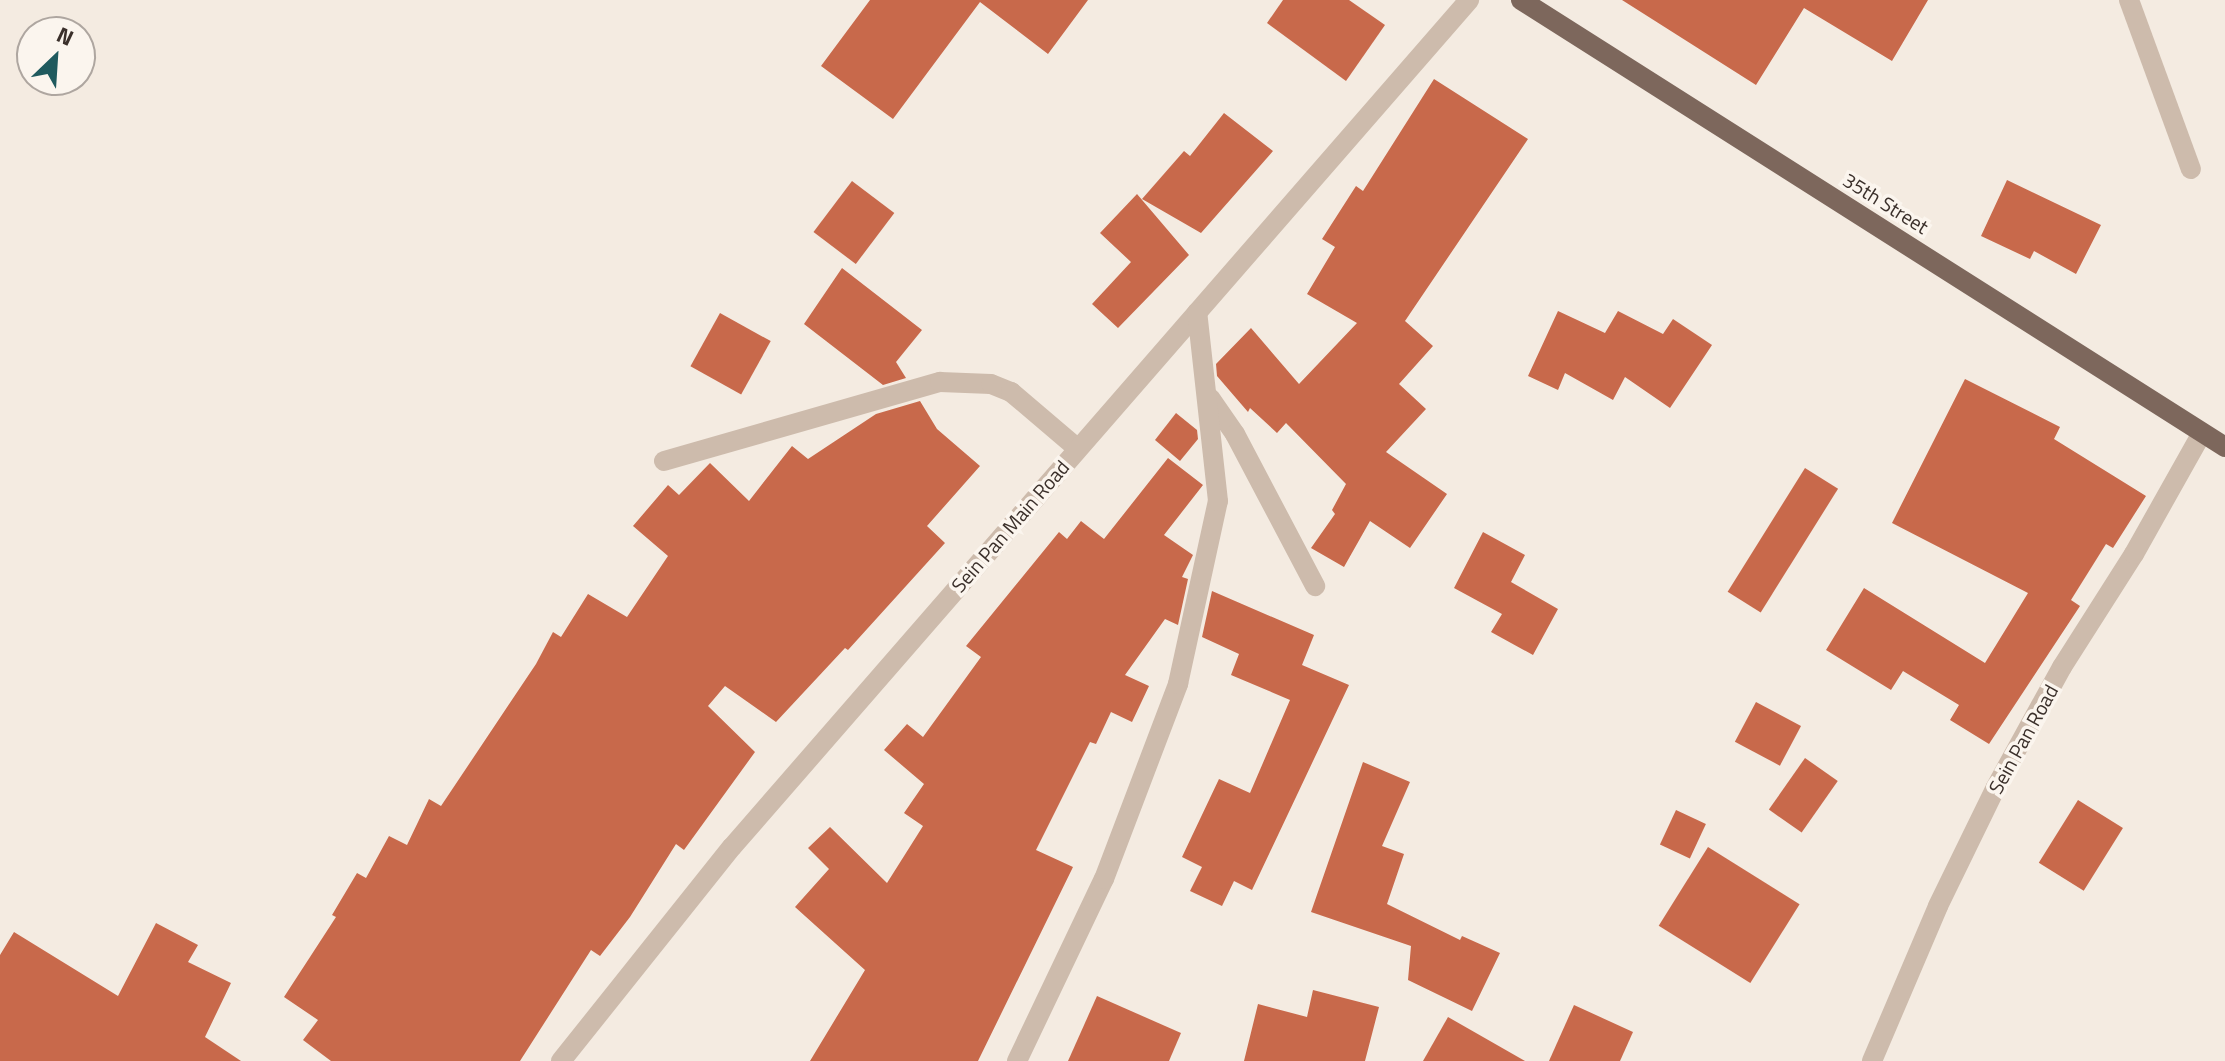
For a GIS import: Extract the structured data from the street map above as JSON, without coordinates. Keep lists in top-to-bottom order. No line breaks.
{"streets":{"main road":["35th Street"],"street":["Sein Pan Main Road","Sein Pan Road"]},"crossings":[["35th Street","Sein Pan Road"]],"north":"top right"}
